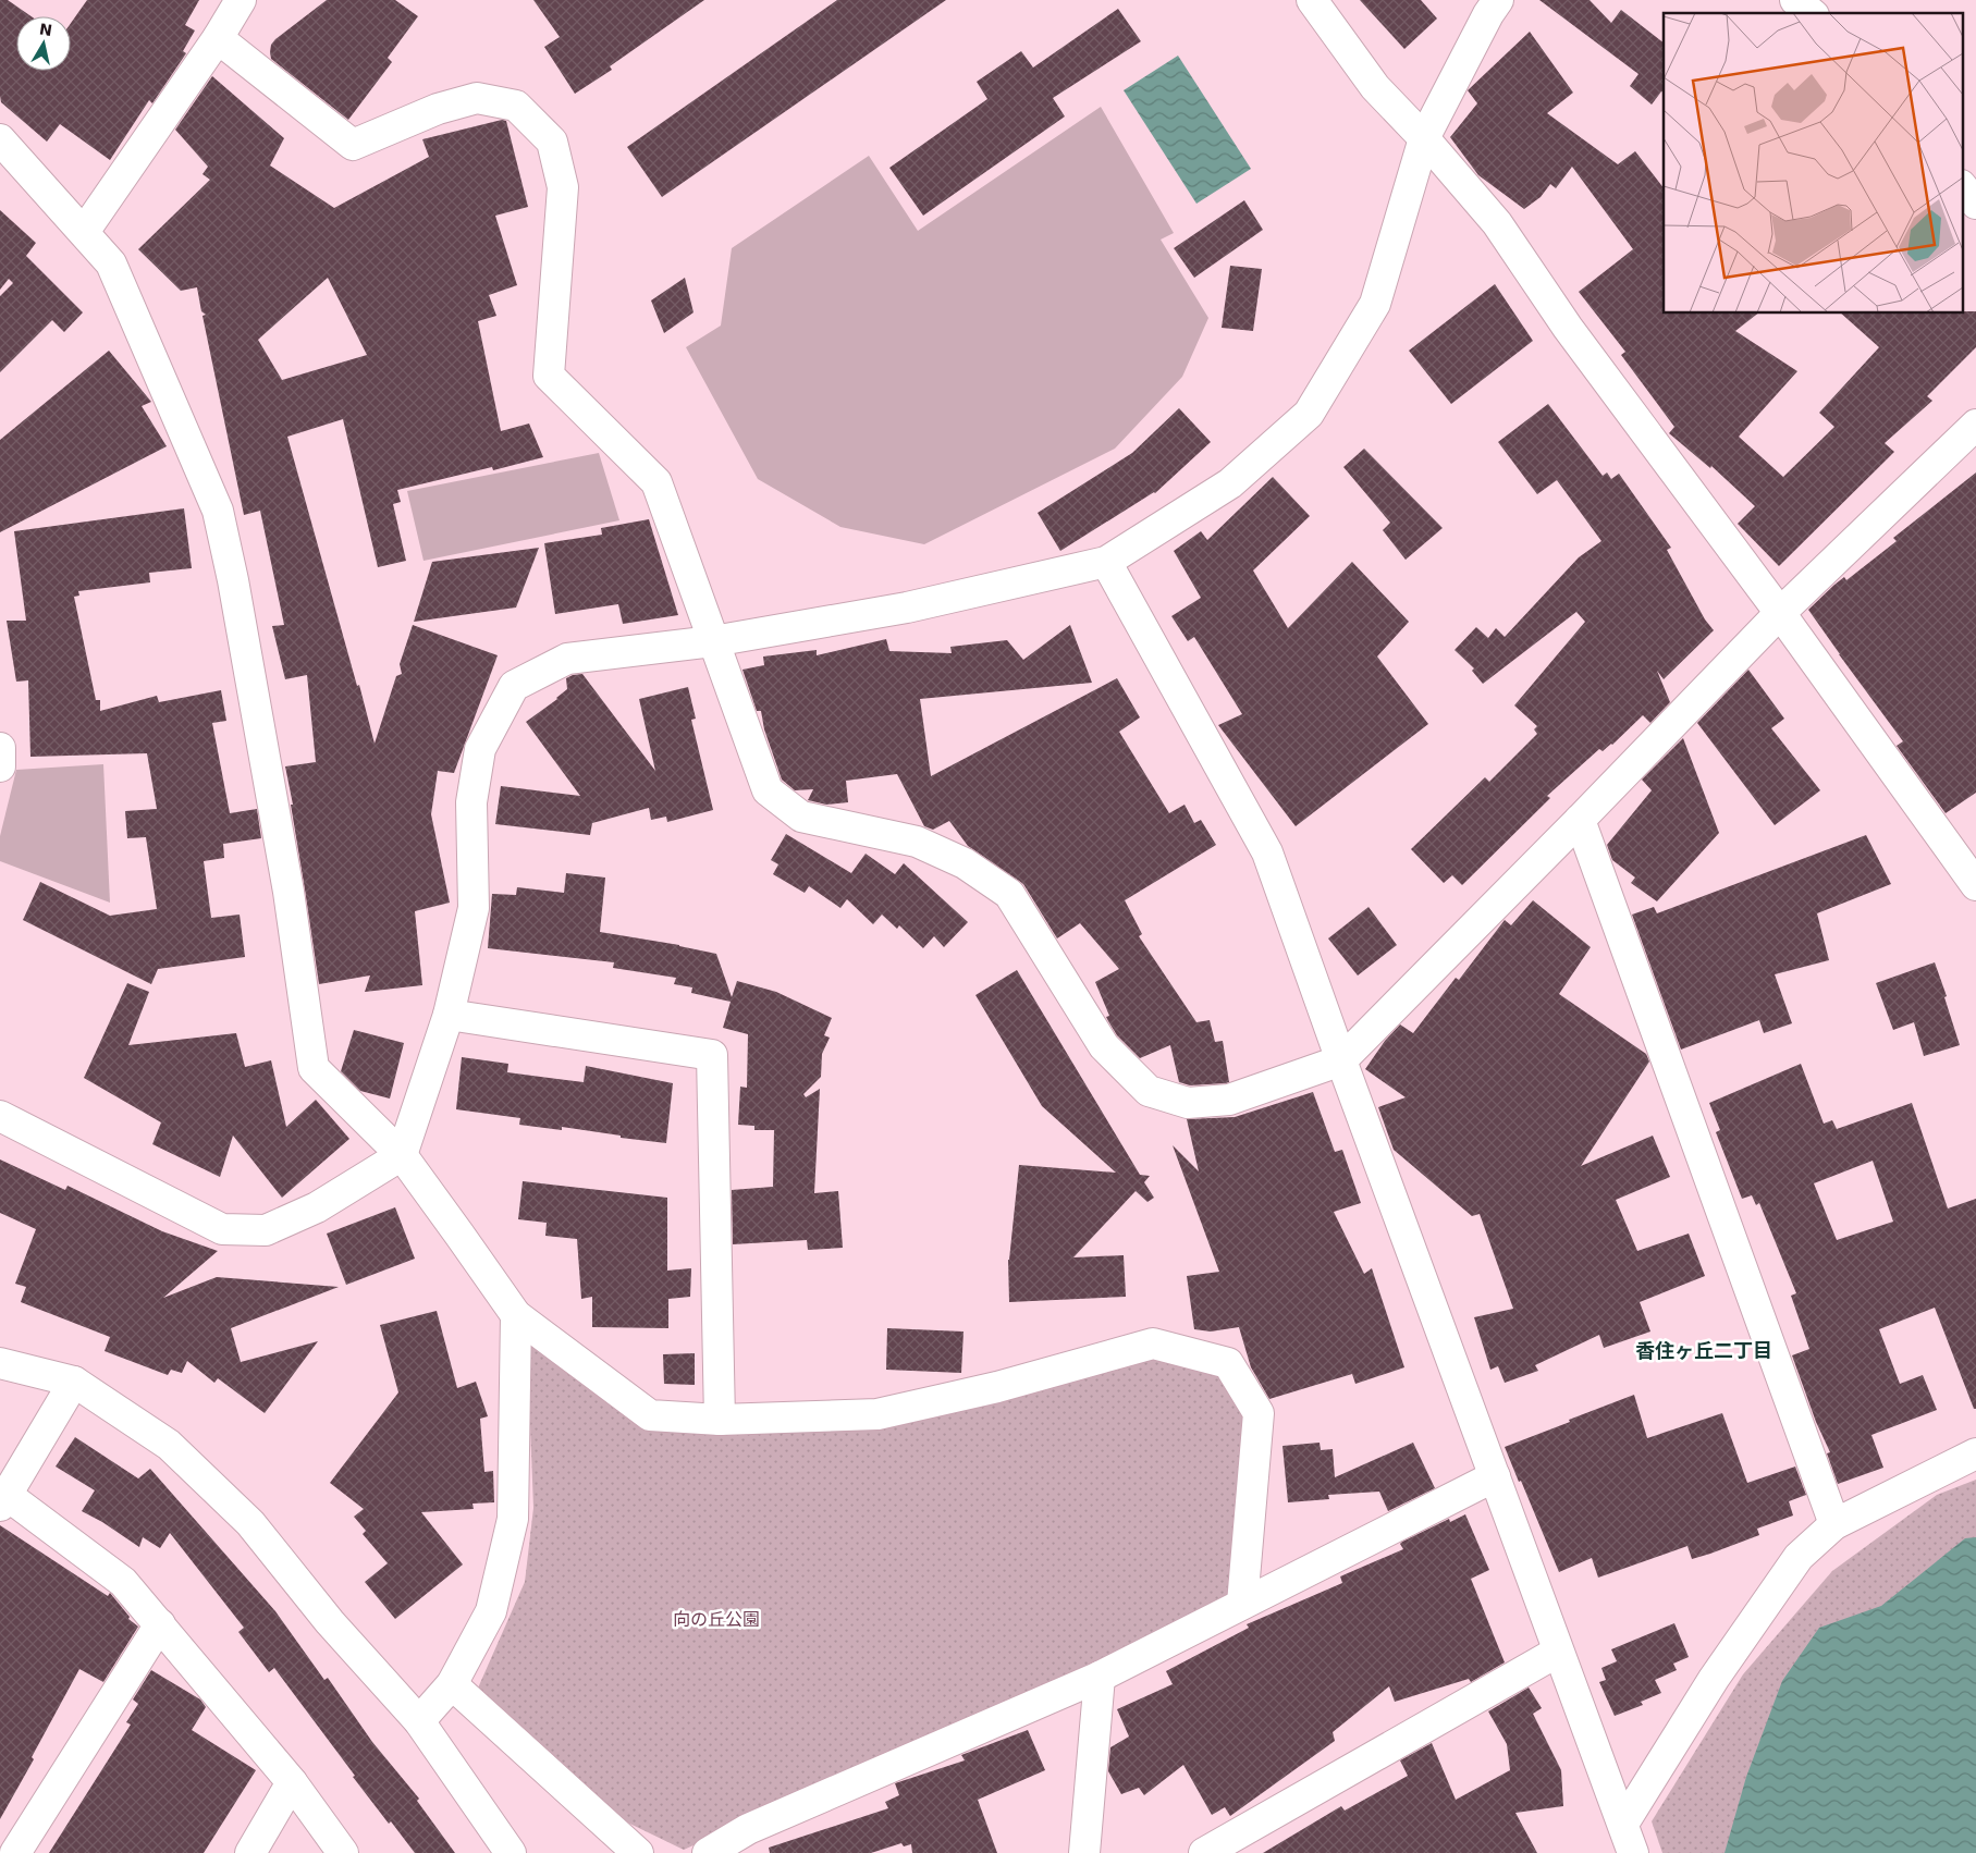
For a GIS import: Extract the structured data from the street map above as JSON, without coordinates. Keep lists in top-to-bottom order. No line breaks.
{"districts":["香住ヶ丘二丁目"],"parks":["向の丘公園"],"north":"top"}
